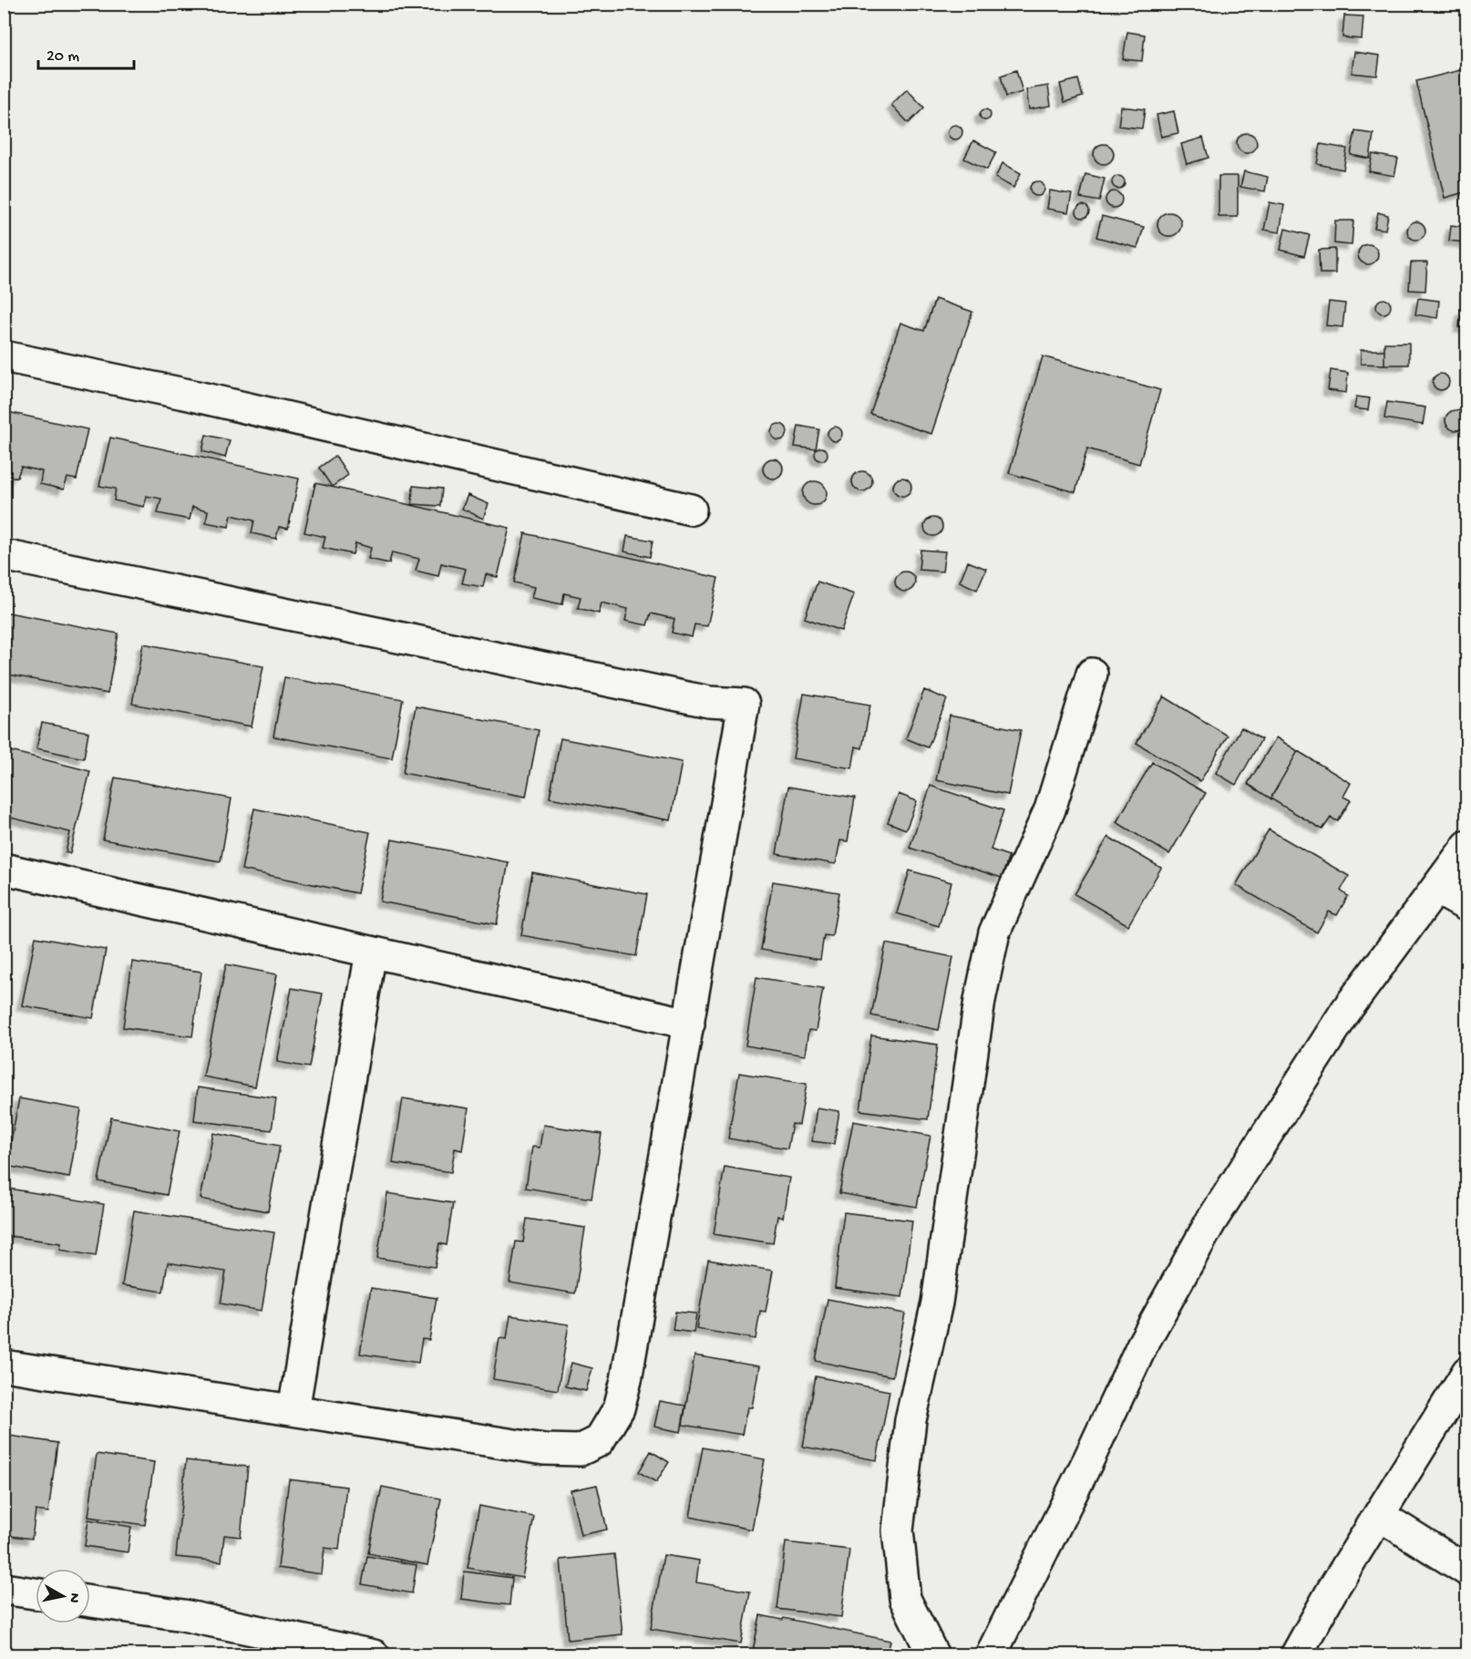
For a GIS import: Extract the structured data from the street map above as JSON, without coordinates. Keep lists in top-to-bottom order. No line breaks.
{"scale_bar":"20 m","north":"right"}
